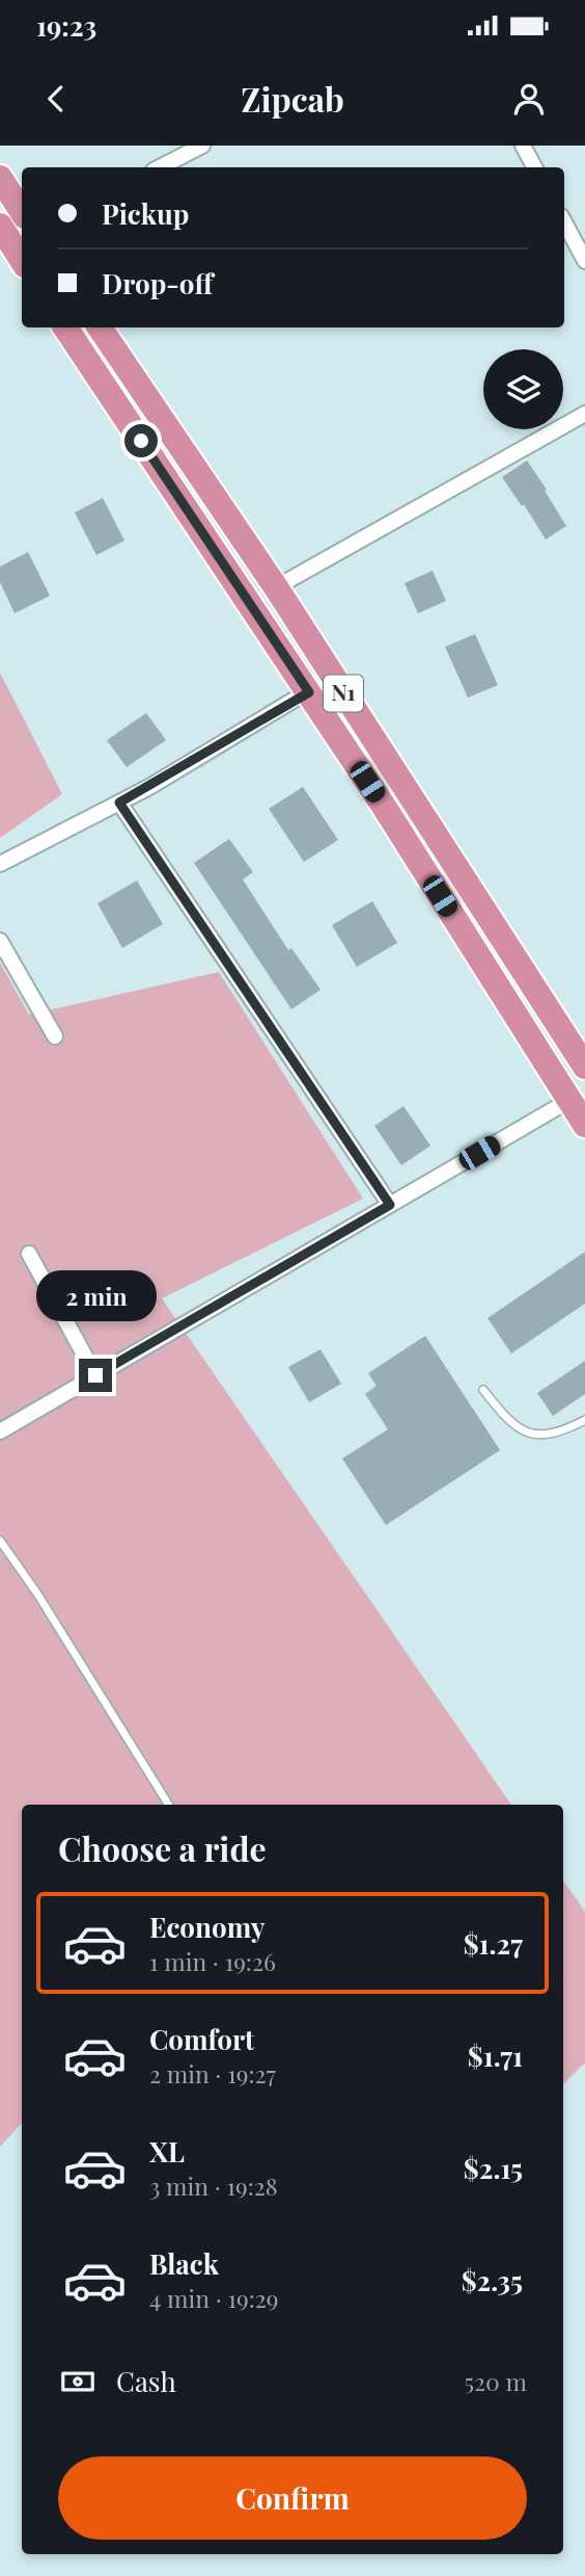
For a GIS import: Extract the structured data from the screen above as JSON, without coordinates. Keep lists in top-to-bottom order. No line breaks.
{"streets":{"highway":["N1"]},"page":{"status":"19:23","header":"Zipcab","banner":["Pickup","Drop-off"],"bubble":"2 min","heading":"Choose a ride","list":[{"name":"Economy","note":"1 min · 19:26","value":"$1.27"},{"name":"Comfort","note":"2 min · 19:27","value":"$1.71"},{"name":"XL","note":"3 min · 19:28","value":"$2.15"},{"name":"Black","note":"4 min · 19:29","value":"$2.35"}],"pay":["Cash","520 m"],"buttons":"Confirm"}}
